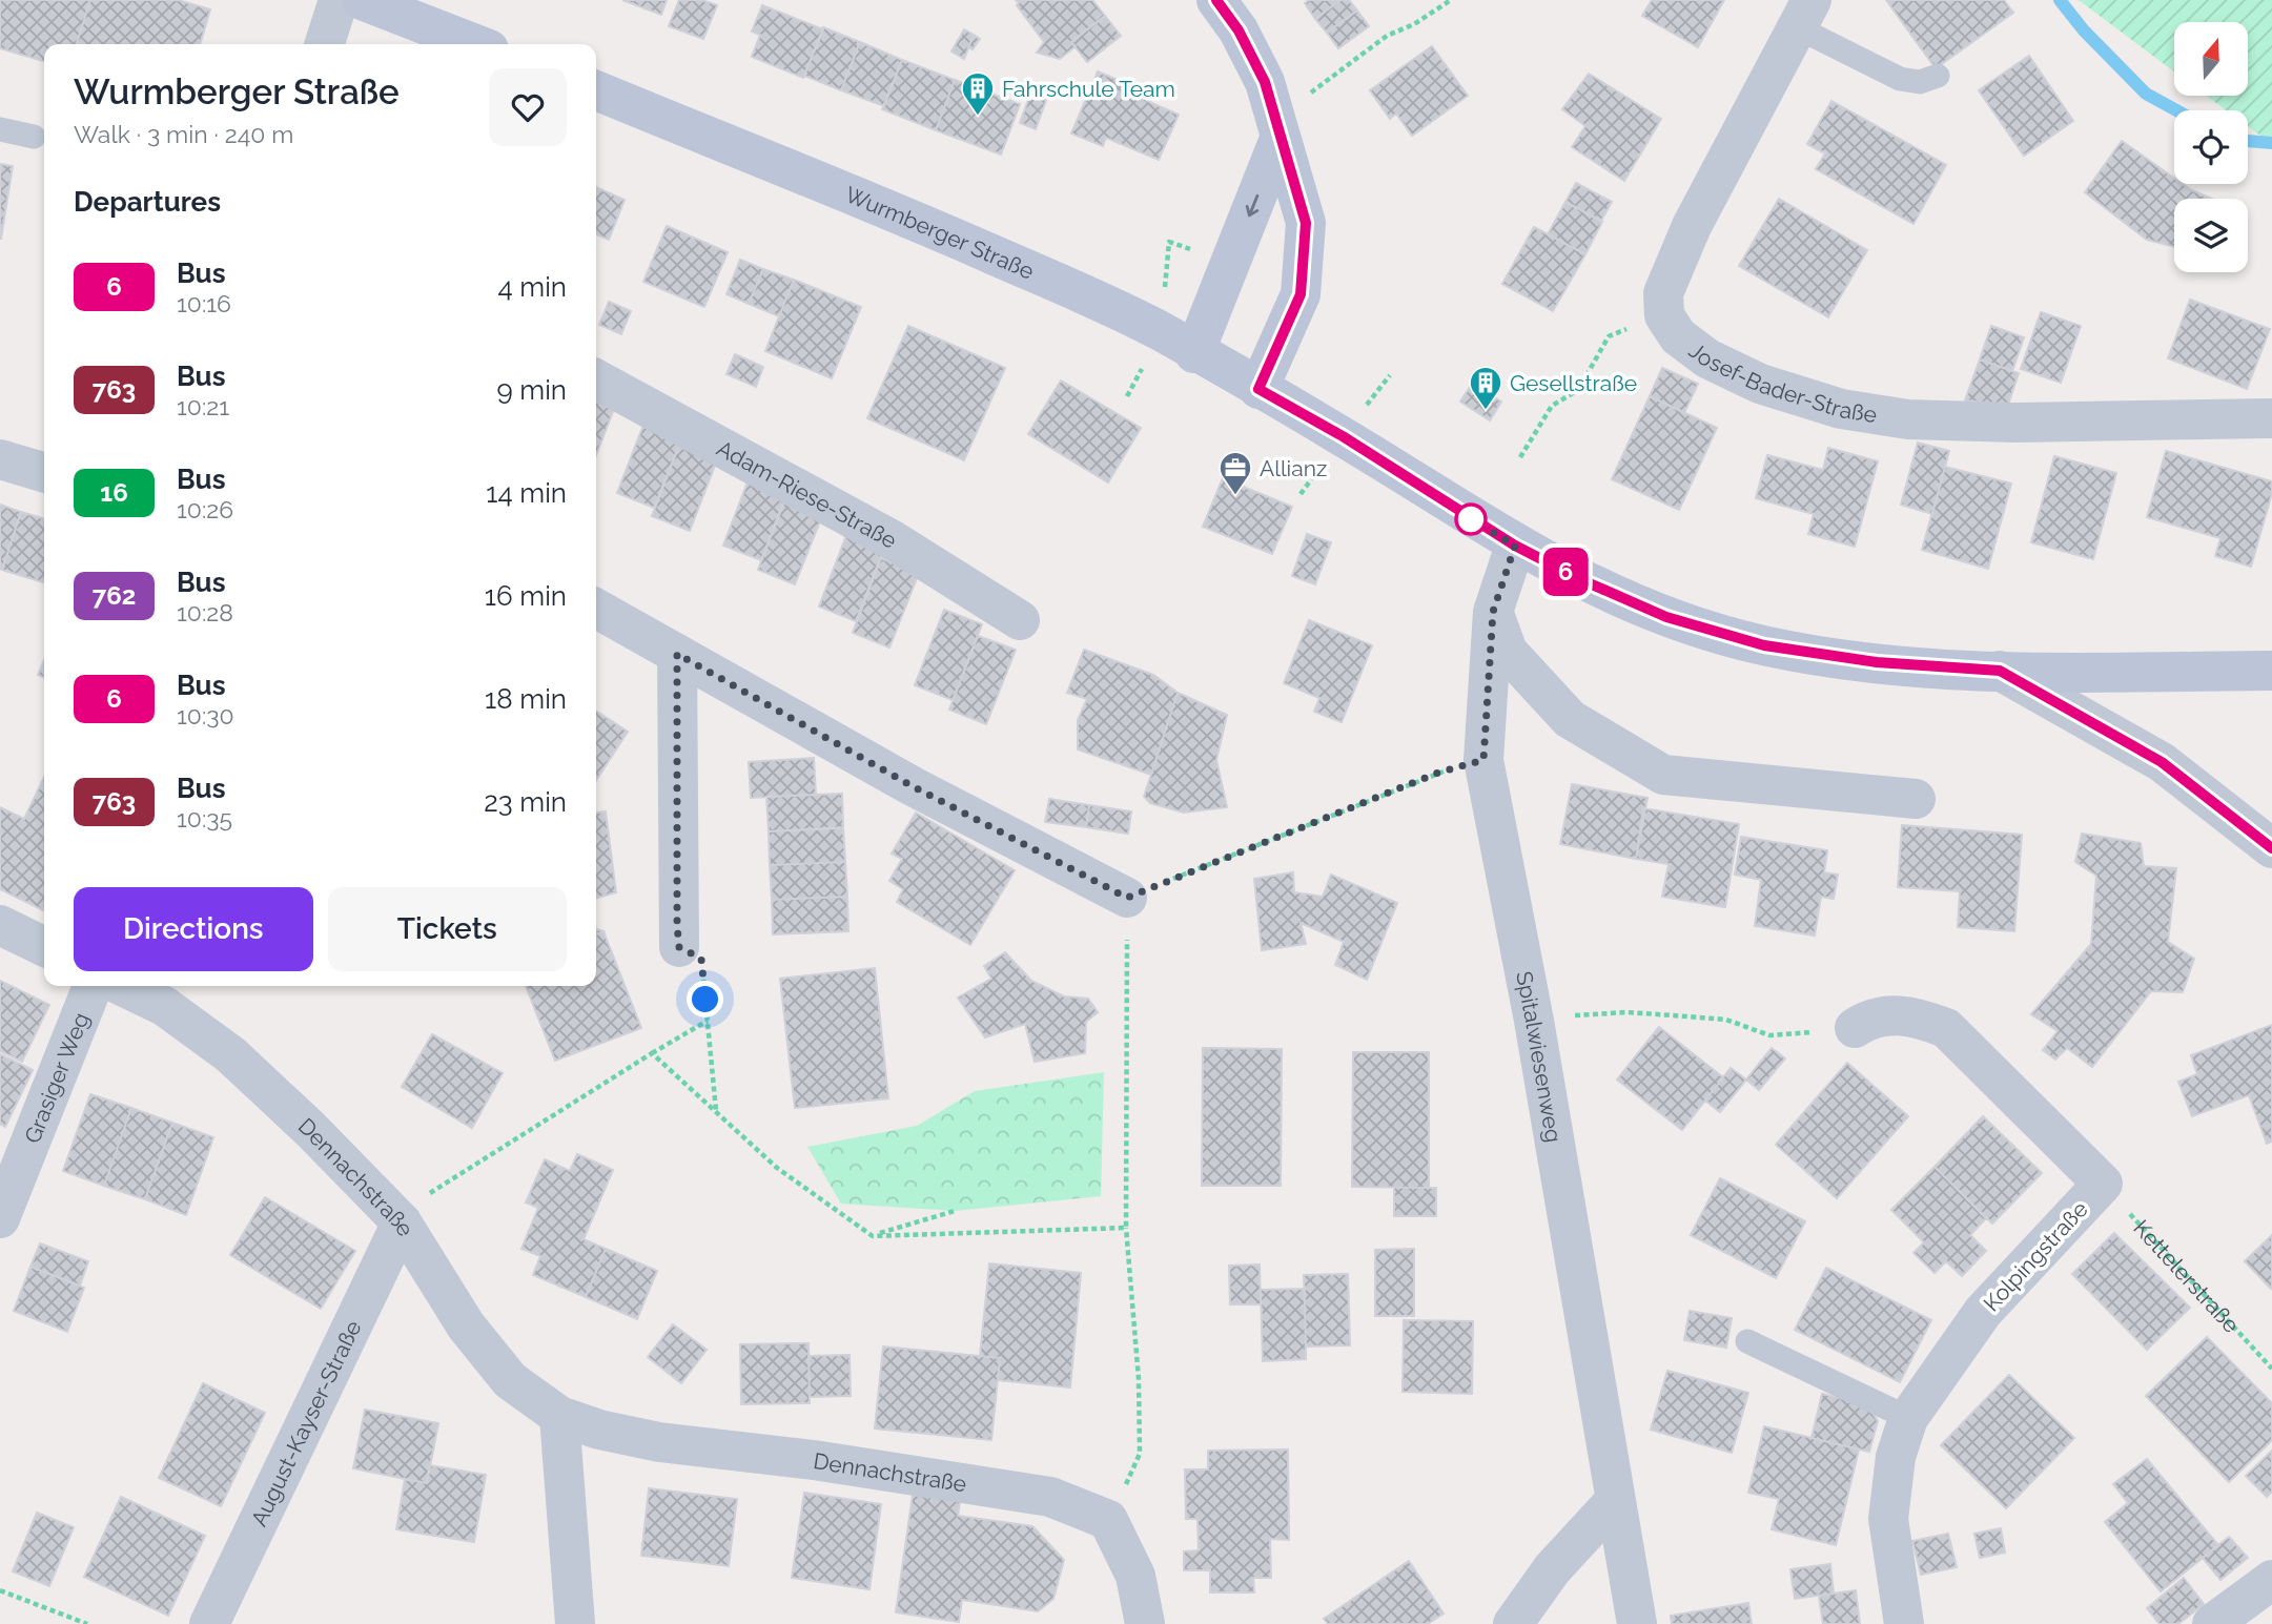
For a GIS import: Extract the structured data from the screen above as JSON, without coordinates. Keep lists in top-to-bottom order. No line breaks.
{"streets":{"main road":["Wurmberger Straße"],"street":["Josef-Bader-Straße","Adam-Riese-Straße","Spitalwiesenweg","Grasiger Weg","Dennachstraße","Kolpingstraße","August-Kayser-Straße"],"path":["Kettelerstraße"]},"crossings":[["Wurmberger Straße","Spitalwiesenweg"],["Dennachstraße","August-Kayser-Straße"],["Kolpingstraße","Kettelerstraße"]],"places":{"building":["Fahrschule Team","Gesellstraße"],"office":["Allianz"]},"lines":["bus line 6"],"north":"top","page":{"on_map":"6","heading":[["Wurmberger Straße","Walk · 3 min · 240 m"],"Departures"],"list":[{"mark":"6","name":"Bus","note":"10:16","value":"4 min"},{"mark":"763","name":"Bus","note":"10:21","value":"9 min"},{"mark":"16","name":"Bus","note":"10:26","value":"14 min"},{"mark":"762","name":"Bus","note":"10:28","value":"16 min"},{"mark":"6","name":"Bus","note":"10:30","value":"18 min"},{"mark":"763","name":"Bus","note":"10:35","value":"23 min"}],"buttons":["Directions","Tickets"]}}
